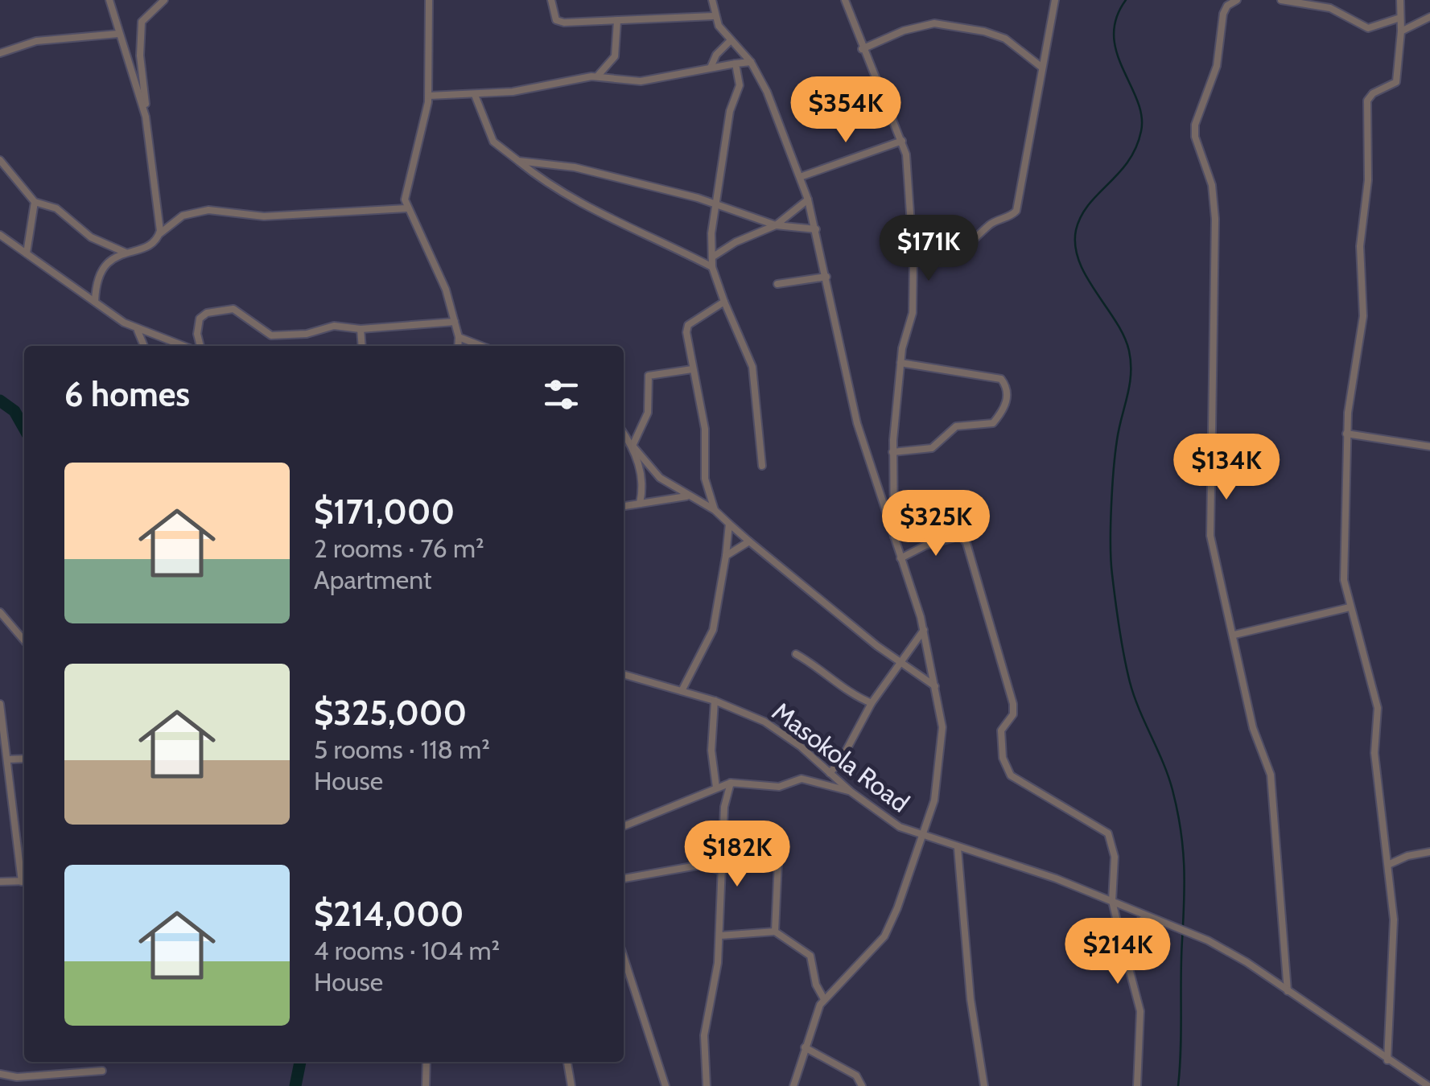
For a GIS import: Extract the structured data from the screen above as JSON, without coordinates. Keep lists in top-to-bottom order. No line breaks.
{"streets":{"street":["Masokola Road"]},"page":{"price":["$354K","$171K","$134K","$325K","$182K","$214K"],"heading":"6 homes","list":[{"name":"$171,000","note":"2 rooms · 76 m² · Apartment"},{"name":"$325,000","note":"5 rooms · 118 m² · House"},{"name":"$214,000","note":"4 rooms · 104 m² · House"}]}}
